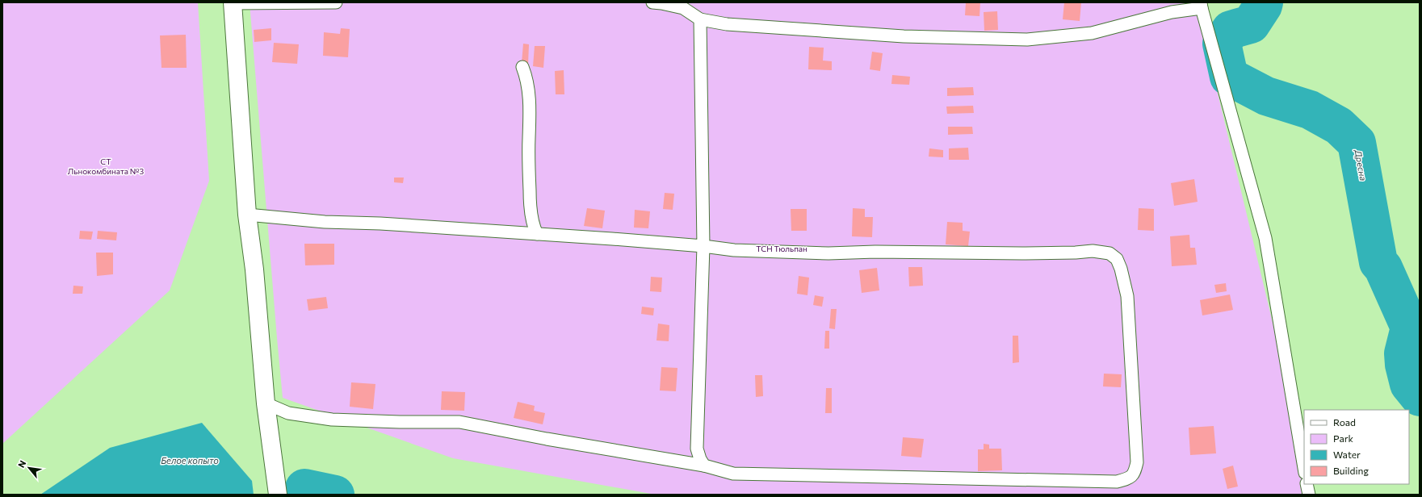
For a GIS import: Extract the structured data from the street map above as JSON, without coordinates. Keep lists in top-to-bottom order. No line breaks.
{"water":["Дресна","Белое копыто"],"parks":["СТ Льнокомбината №3","ТСН Тюльпан"],"legend":["Road","Park","Water","Building"],"north":"top left"}
